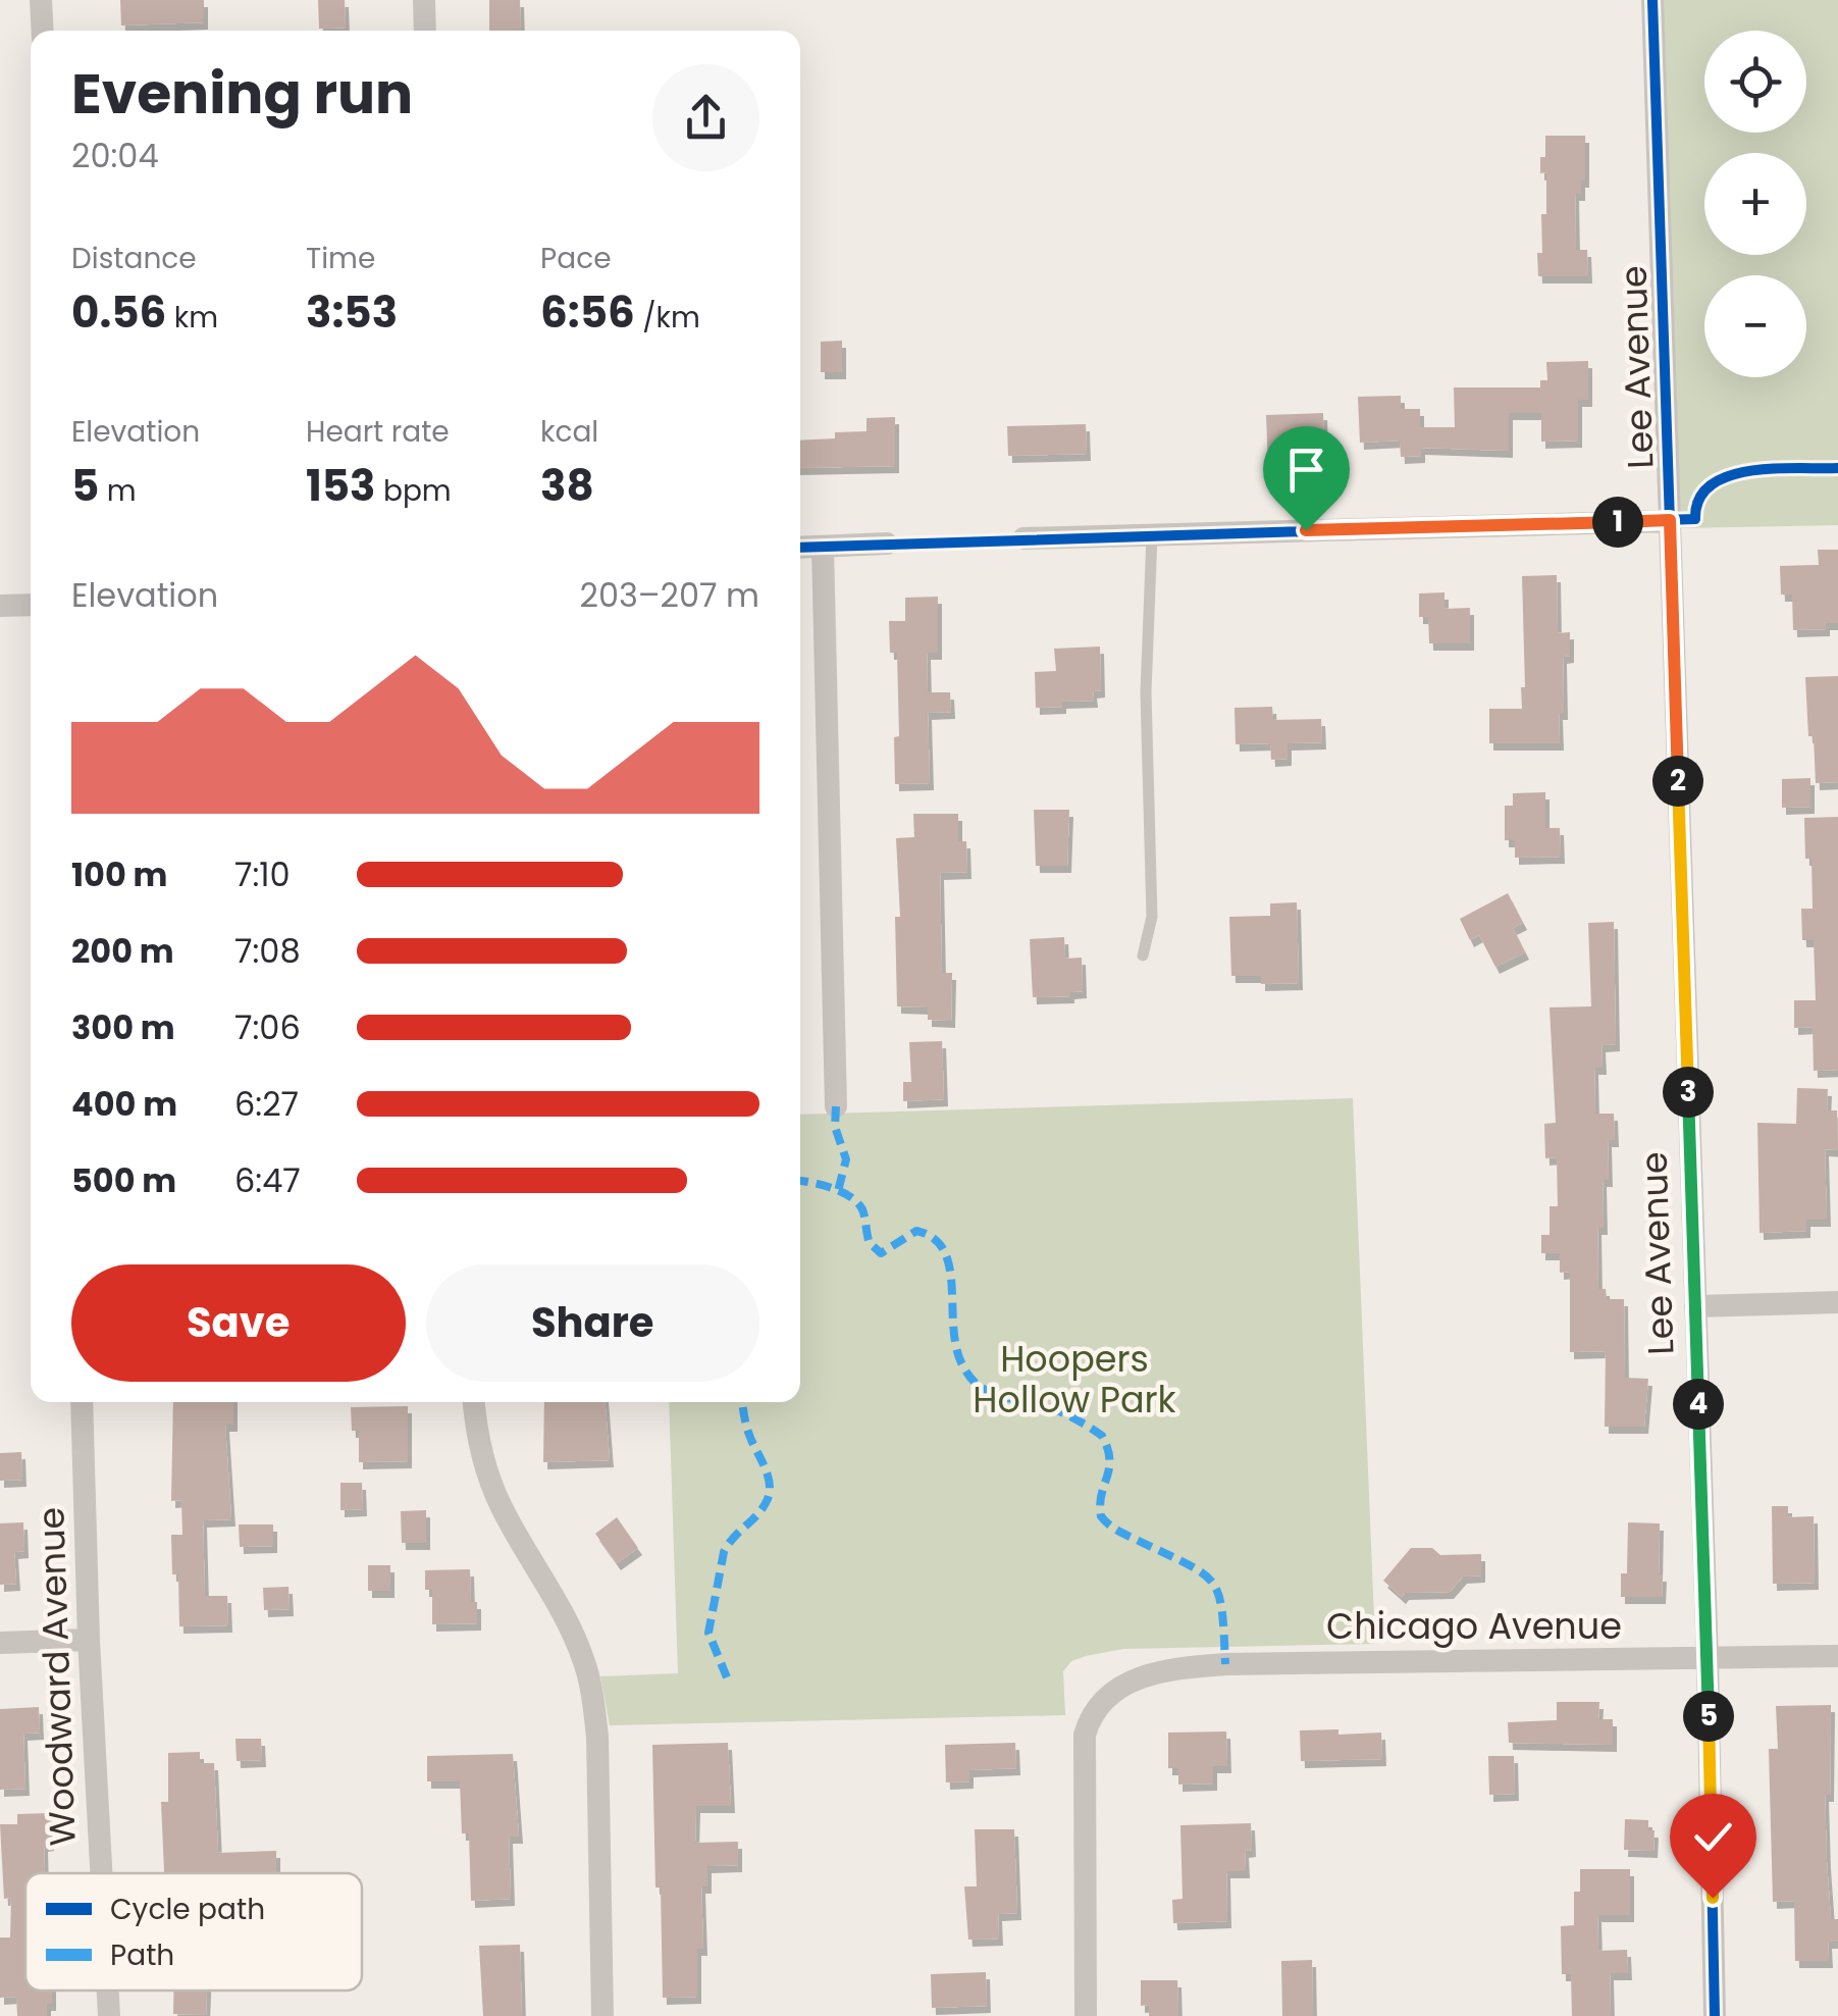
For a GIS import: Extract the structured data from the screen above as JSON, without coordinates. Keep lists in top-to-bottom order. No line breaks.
{"streets":{"street":["Lee Avenue","Chicago Avenue","Woodward Avenue"]},"crossings":[["Lee Avenue","Chicago Avenue"]],"parks":["Hoopers Hollow Park"],"legend":["Cycle path","Path"],"page":{"map_buttons":["+","−"],"heading":["Evening run","20:04"],"stats":[["Distance","0.56 km"],["Time","3:53"],["Pace","6:56 /km"],["Elevation","5 m"],["Heart rate","153 bpm"],["kcal","38"]],"pins":["1","2","3","4","5"],"chart":["Elevation","203–207 m"],"list":[{"name":"100 m","note":"7:10"},{"name":"200 m","note":"7:08"},{"name":"300 m","note":"7:06"},{"name":"400 m","note":"6:27"},{"name":"500 m","note":"6:47"}],"buttons":["Save","Share"]}}
